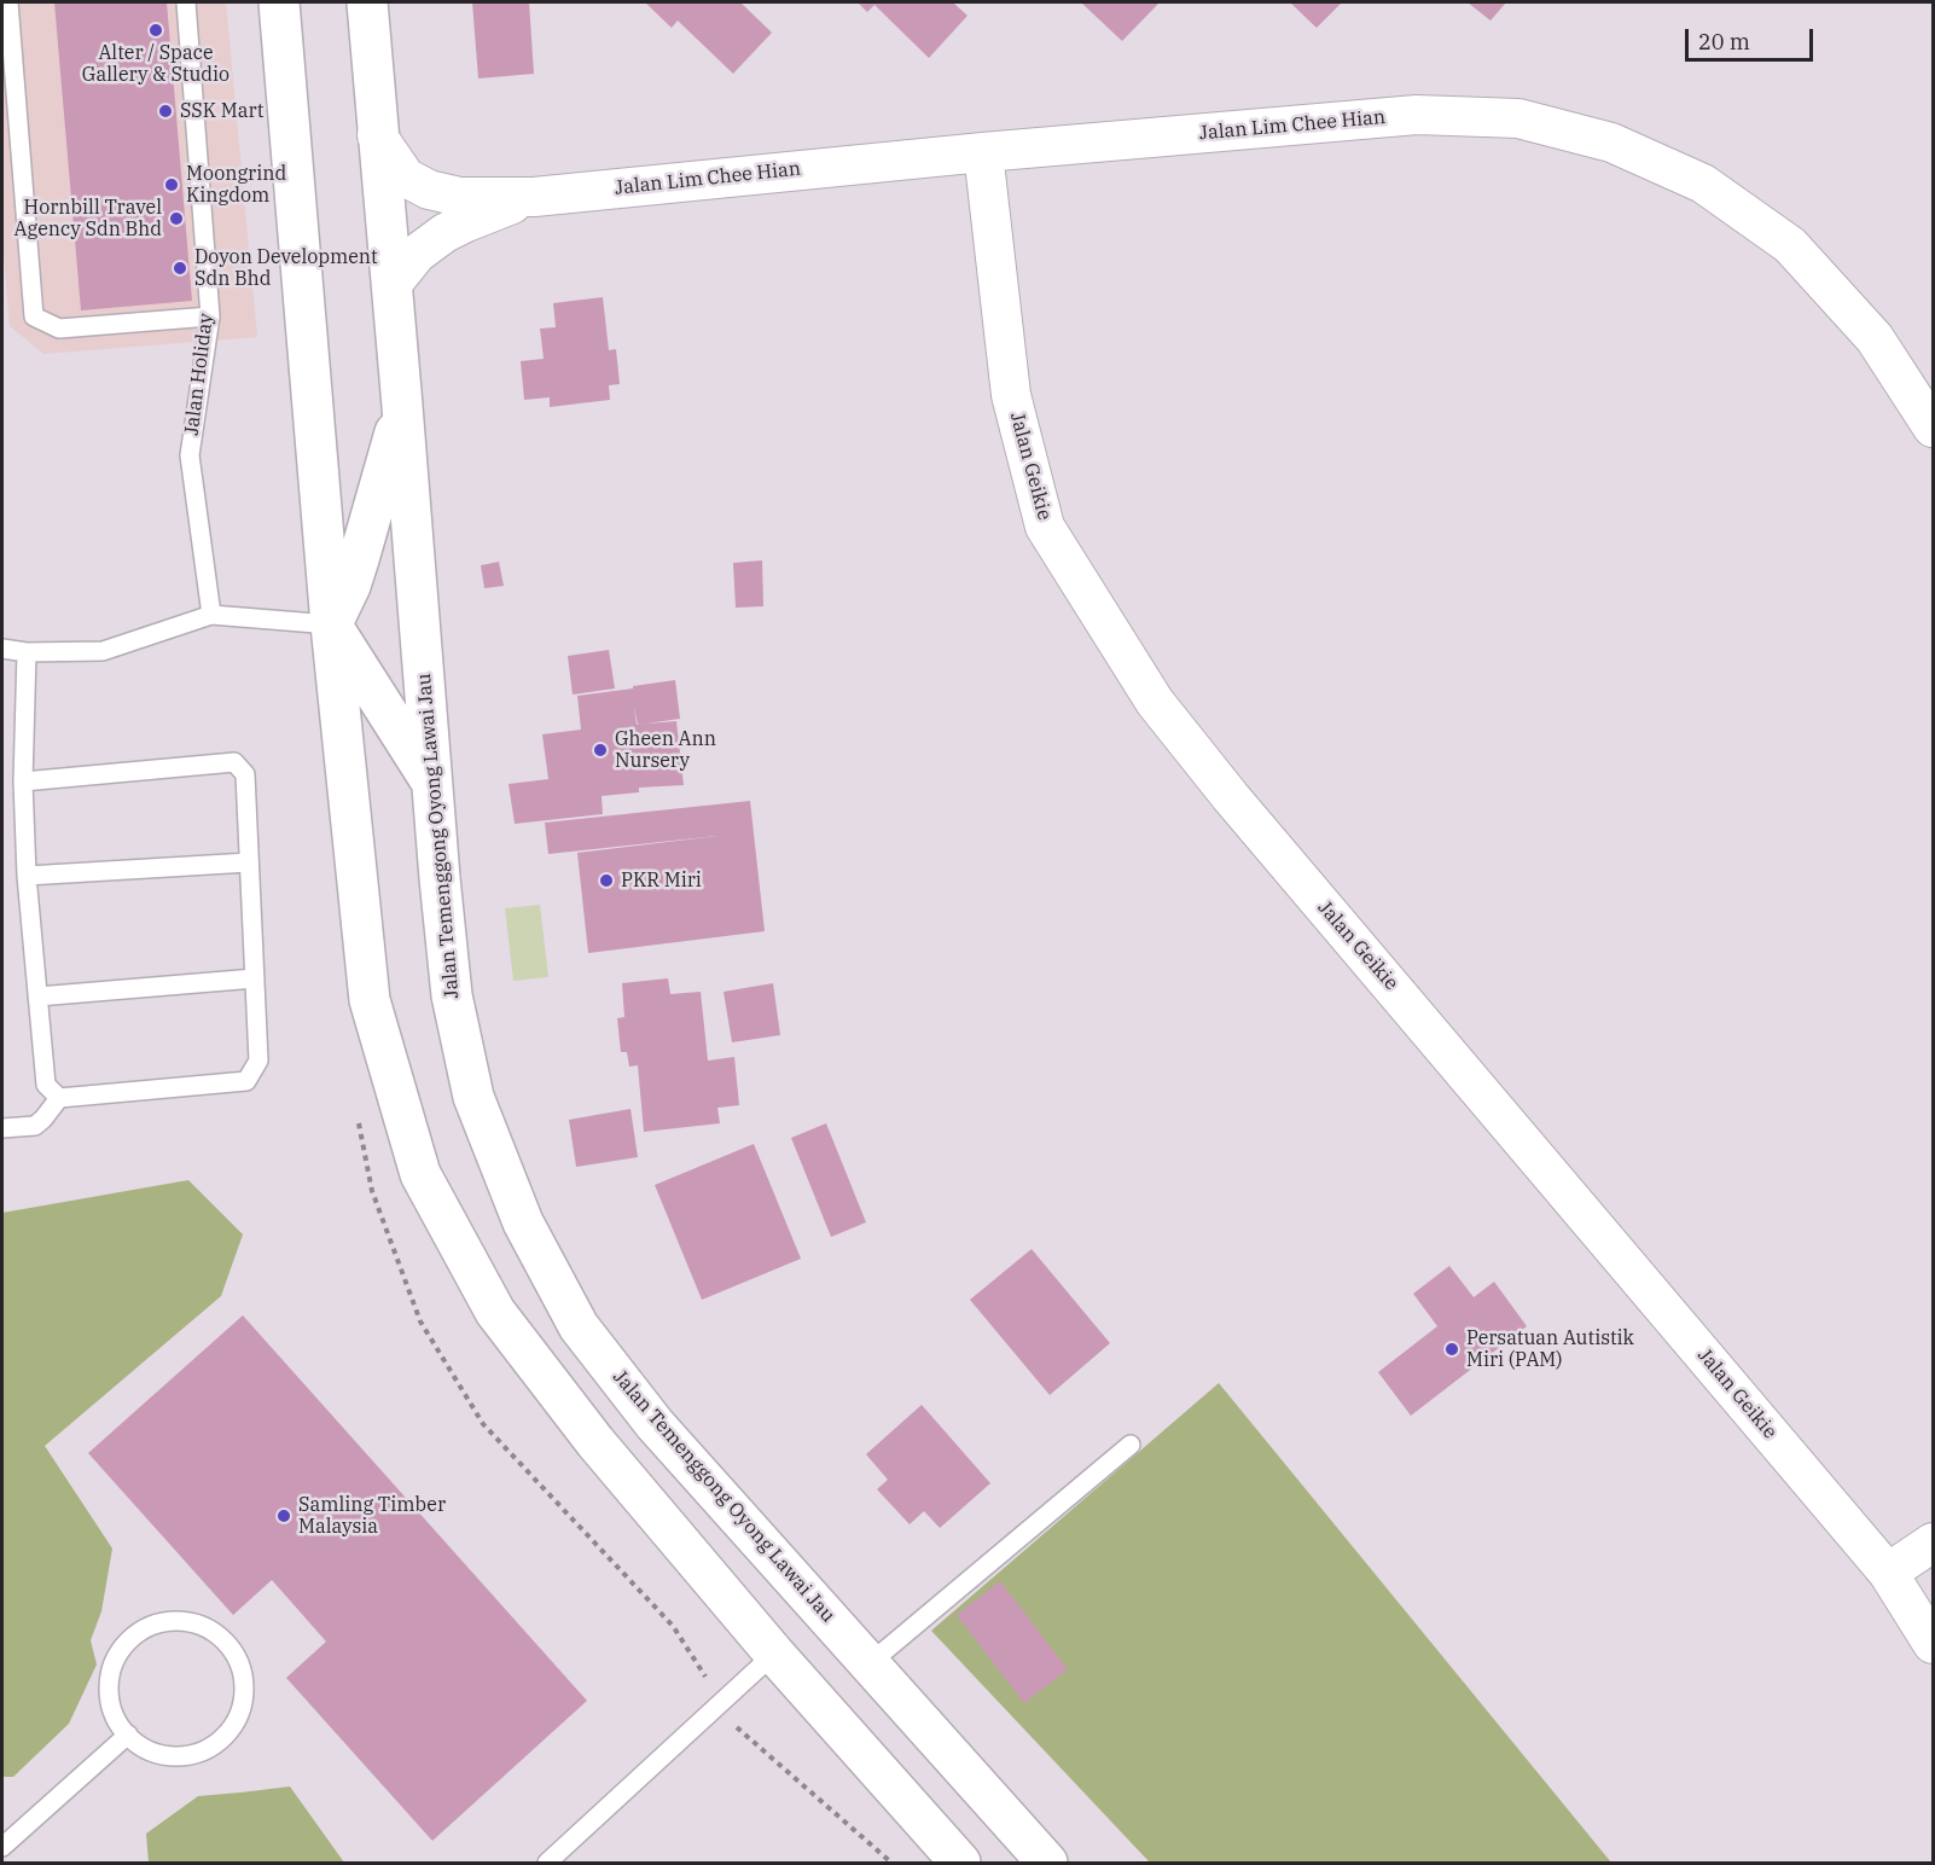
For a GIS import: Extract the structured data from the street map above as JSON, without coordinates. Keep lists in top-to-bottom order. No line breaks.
{"streets":{"main road":["Jalan Temenggong Oyong Lawai Jau"],"street":["Jalan Lim Chee Hian","Jalan Geikie"],"lane":["Jalan Holiday"]},"crossings":[["Jalan Lim Chee Hian","Jalan Geikie"],["Jalan Lim Chee Hian","Jalan Temenggong Oyong Lawai Jau"]],"places":["Alter / Space Gallery & Studio","SSK Mart","Moongrind Kingdom","Hornbill Travel Agency Sdn Bhd","Doyon Development Sdn Bhd","Gheen Ann Nursery","PKR Miri","Persatuan Autistik Miri (PAM)","Samling Timber Malaysia"],"scale_bar":"20 m"}
